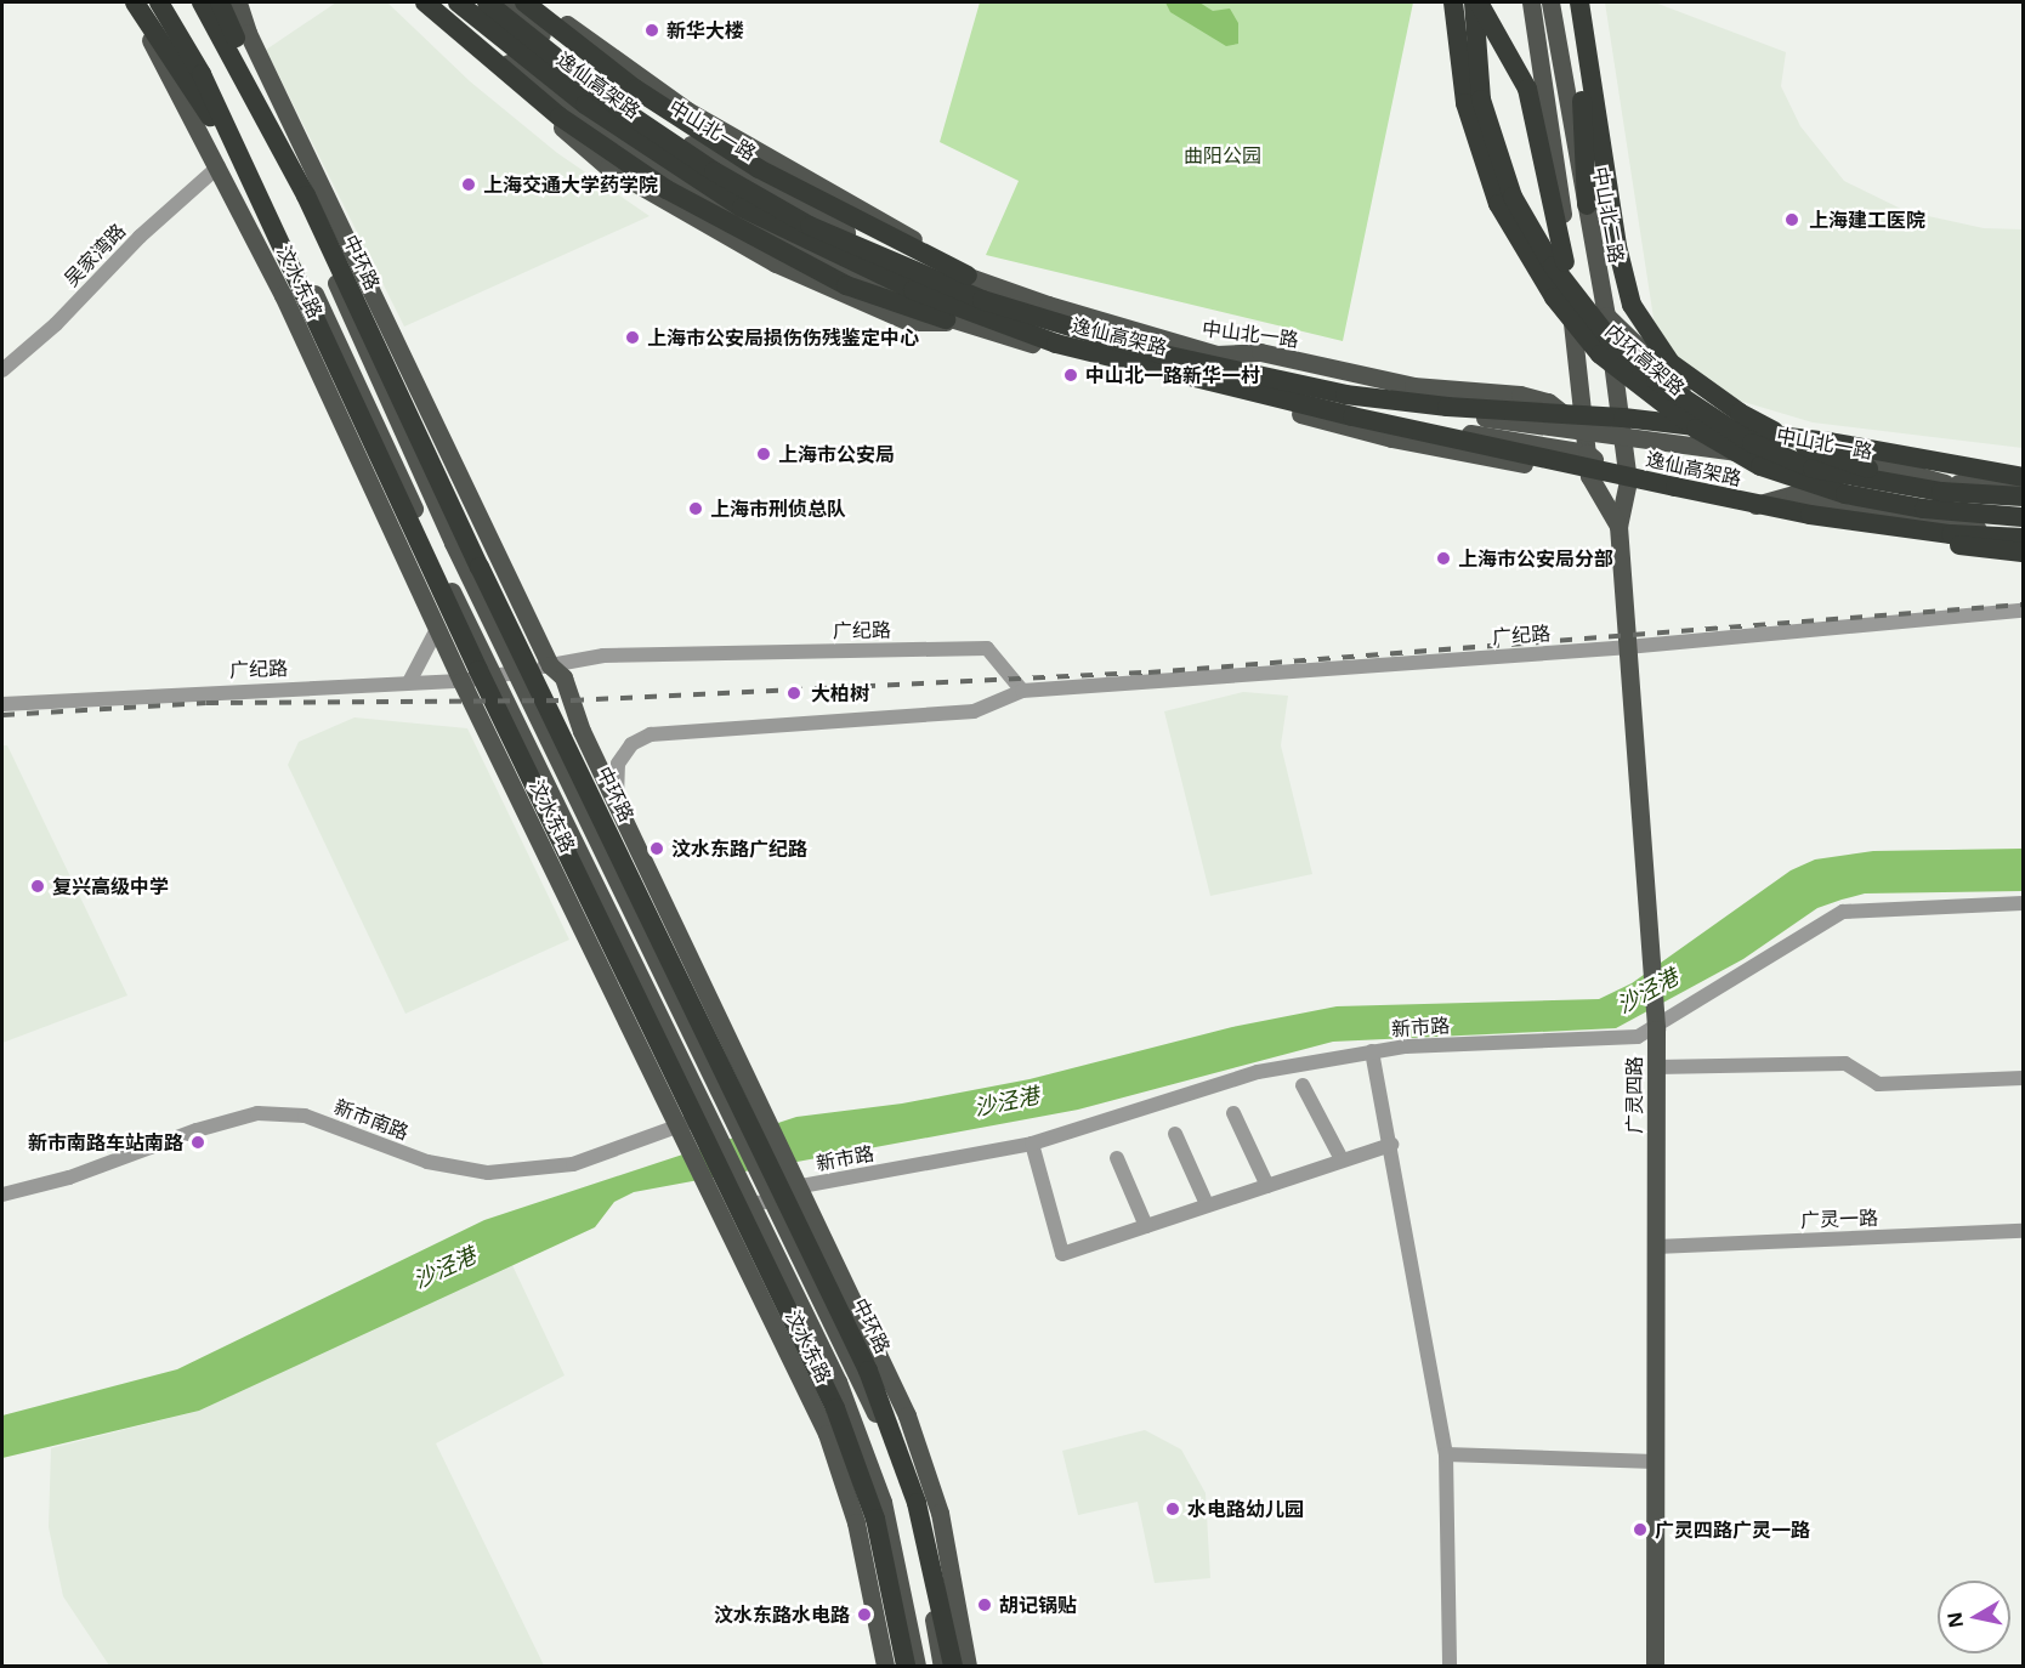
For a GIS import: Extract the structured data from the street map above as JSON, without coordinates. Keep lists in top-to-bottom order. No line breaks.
{"streets":{"highway":["逸仙高架路","中环路","内环高架路"],"main road":["中山北一路","中山北二路","汶水东路","广灵四路"],"street":["吴家湾路","广纪路","新市路","新市南路","广灵一路"]},"crossings":[["中山北一路","中山北二路"],["中山北一路","内环高架路"],["中山北二路","广灵四路"],["吴家湾路","汶水东路"],["汶水东路","广纪路"],["汶水东路","新市路"],["汶水东路","新市南路"],["广纪路","广灵四路"],["新市路","广灵四路"],["广灵四路","广灵一路"]],"water":["沙泾港"],"parks":["曲阳公园"],"places":["新华大楼","上海交通大学药学院","上海建工医院","上海市公安局损伤伤残鉴定中心","中山北一路新华一村","上海市公安局","上海市刑侦总队","上海市公安局分部","大柏树","汶水东路广纪路","复兴高级中学","新市南路车站南路","水电路幼儿园","广灵四路广灵一路","胡记锅贴","汶水东路水电路"],"north":"left"}
